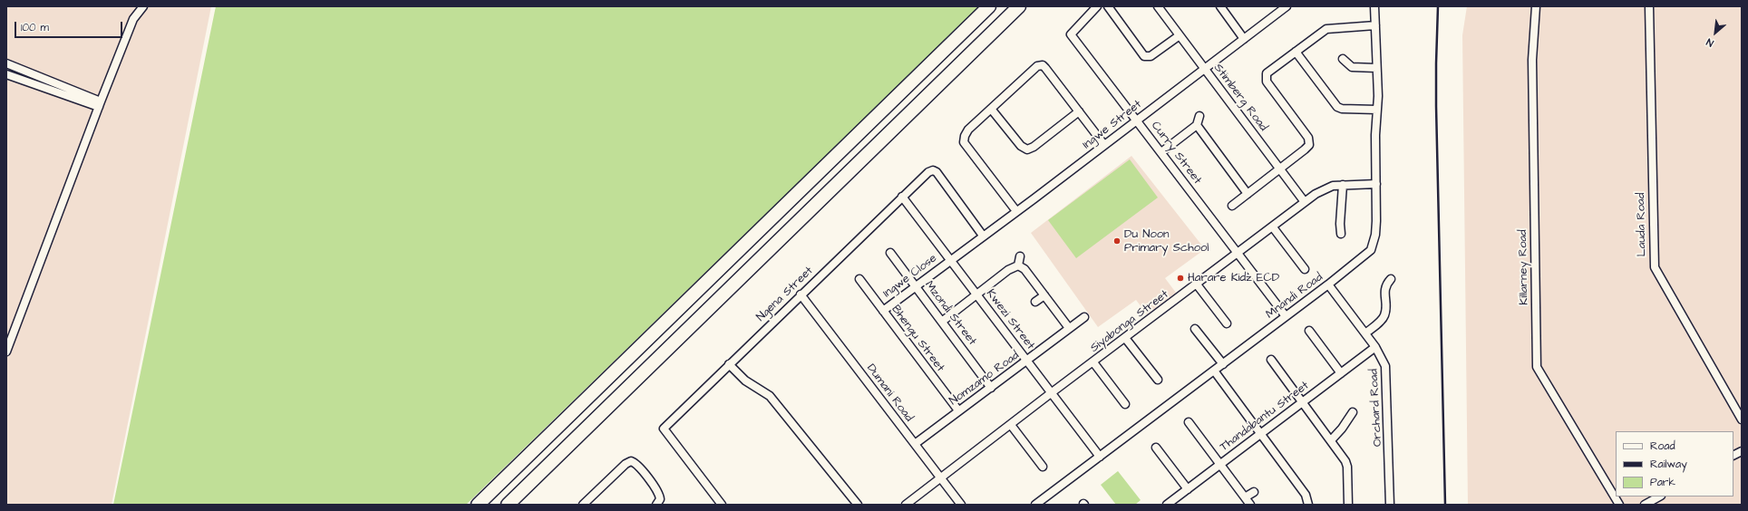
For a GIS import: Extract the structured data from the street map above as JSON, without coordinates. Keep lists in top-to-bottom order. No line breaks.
{"streets":{"street":["Stimberg Road","Ingwe Street","Curry Street","Lauda Road","Killarney Road","Ingwe Close","Ngena Street","Mnandi Road","Mzondi Street","Kwezi Street","Siyabonga Street","Bhengu Street","Nomzamo Road","Dumani Road","Orchard Road","Thandabantu Street"]},"crossings":[["Stimberg Road","Ingwe Street"],["Stimberg Road","Siyabonga Street"],["Ingwe Street","Curry Street"],["Ingwe Street","Ingwe Close"],["Ingwe Street","Ngena Street"],["Ingwe Street","Kwezi Street"],["Curry Street","Mnandi Road"],["Curry Street","Siyabonga Street"],["Ingwe Close","Mzondi Street"],["Ingwe Close","Kwezi Street"],["Ingwe Close","Bhengu Street"],["Ngena Street","Kwezi Street"],["Ngena Street","Dumani Road"],["Mnandi Road","Kwezi Street"],["Mnandi Road","Siyabonga Street"],["Mnandi Road","Orchard Road"],["Mzondi Street","Nomzamo Road"],["Kwezi Street","Siyabonga Street"],["Kwezi Street","Nomzamo Road"],["Siyabonga Street","Dumani Road"],["Bhengu Street","Nomzamo Road"],["Nomzamo Road","Dumani Road"],["Orchard Road","Thandabantu Street"]],"places":["Du Noon Primary School","Harare Kidz ECD"],"legend":["Road","Railway","Park"],"scale_bar":"100 m","north":"bottom left"}
